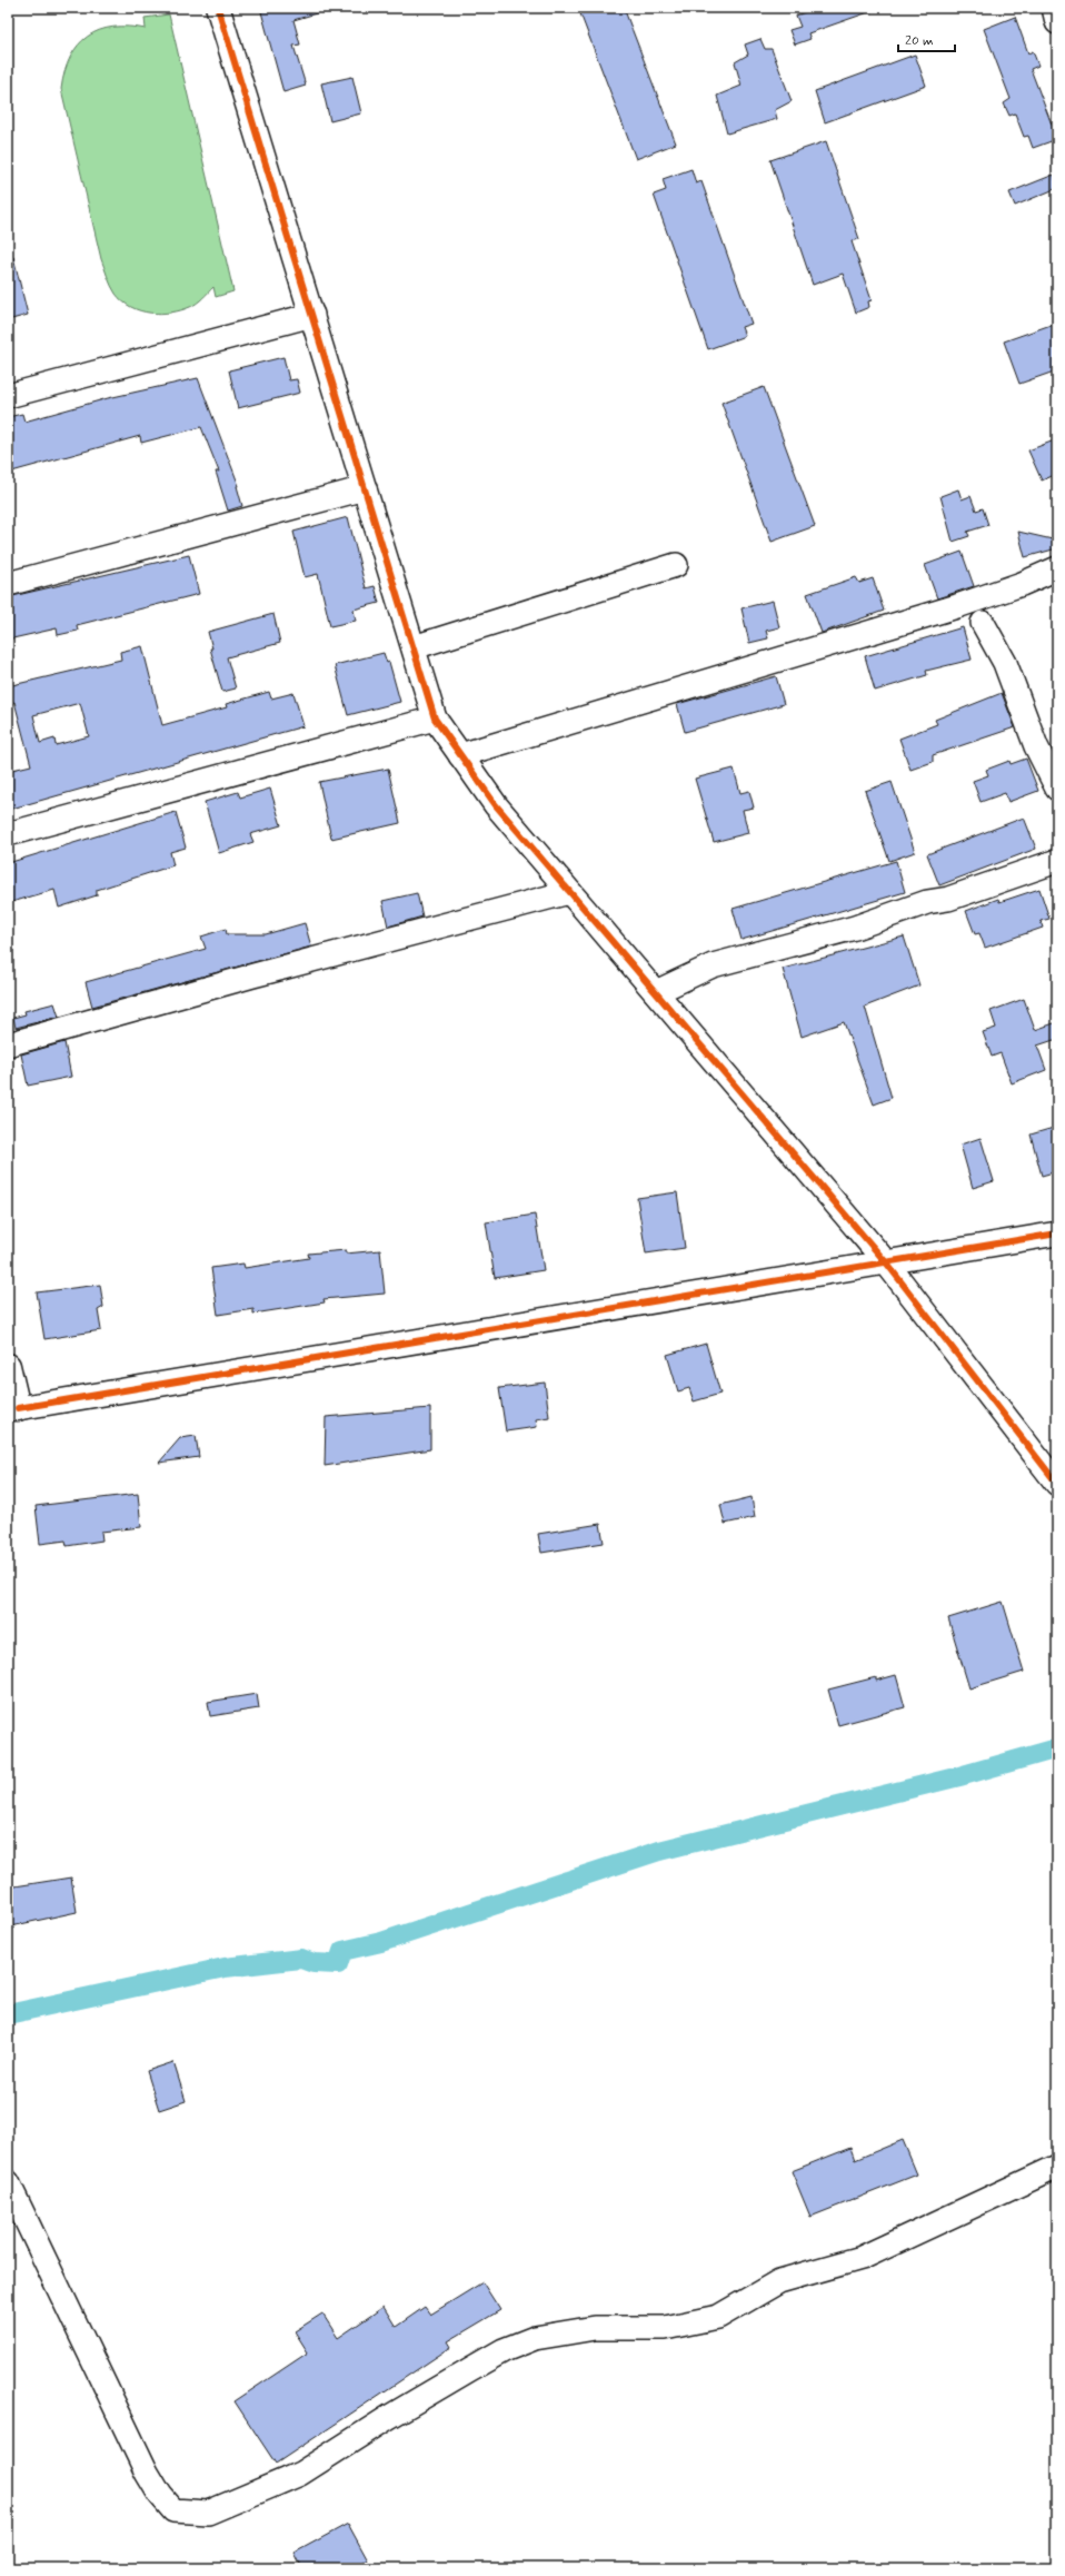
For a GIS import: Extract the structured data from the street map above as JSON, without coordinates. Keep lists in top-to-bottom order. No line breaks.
{"scale_bar":"20 m"}
